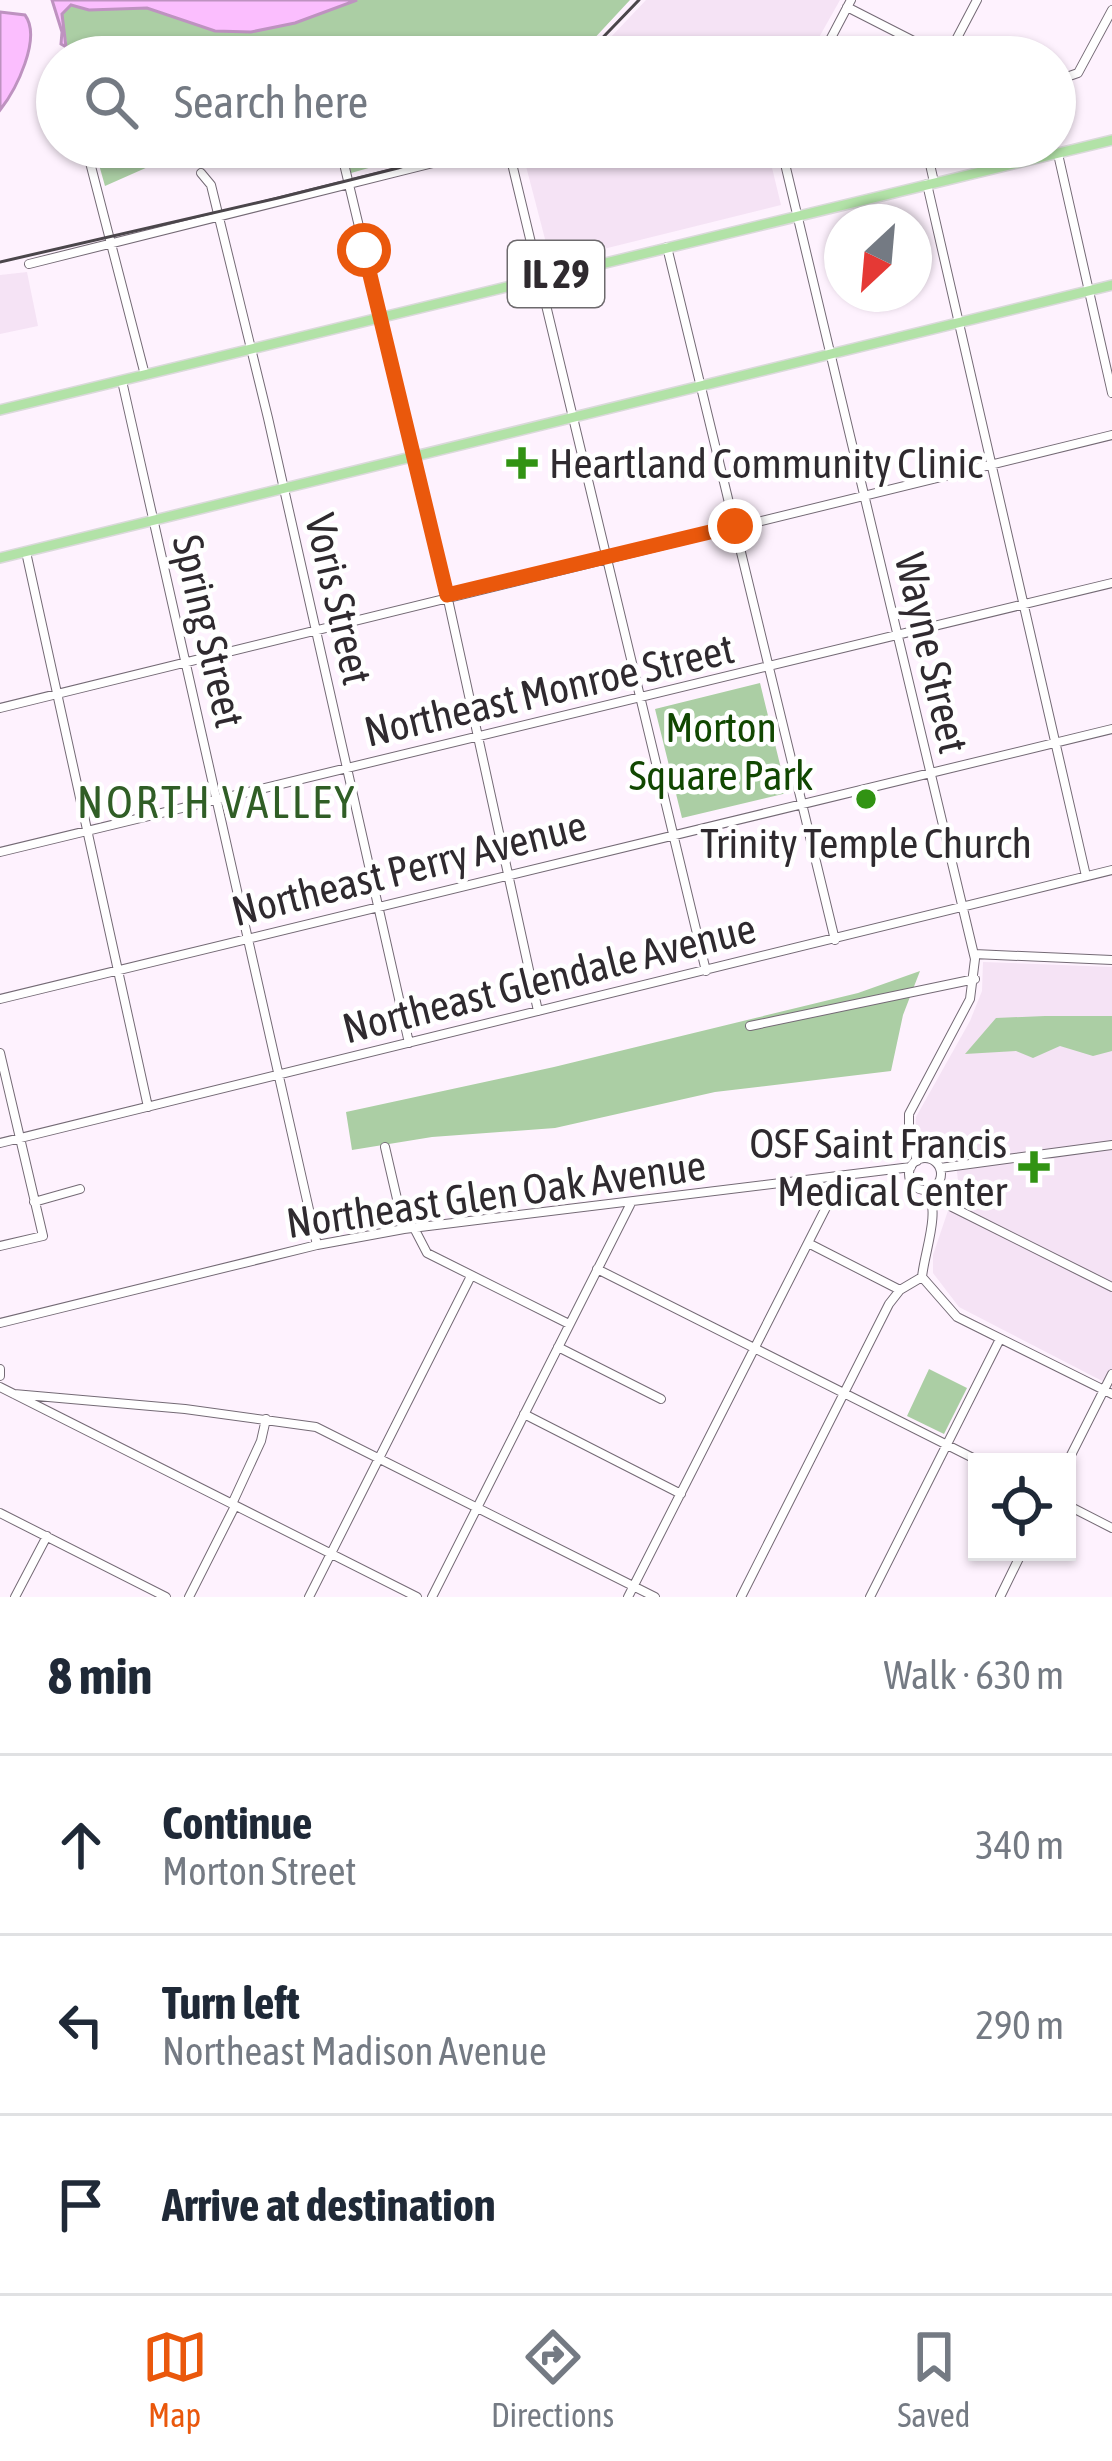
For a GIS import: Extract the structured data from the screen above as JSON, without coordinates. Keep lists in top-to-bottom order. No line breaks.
{"streets":{"main road":["IL 29"],"street":["Voris Street","Spring Street","Wayne Street","Northeast Monroe Street","Northeast Perry Avenue","Northeast Glendale Avenue","Northeast Glen Oak Avenue"]},"crossings":[["IL 29","Voris Street"],["IL 29","Spring Street"],["IL 29","Wayne Street"],["Voris Street","Northeast Monroe Street"],["Voris Street","Northeast Perry Avenue"],["Voris Street","Northeast Glendale Avenue"],["Spring Street","Northeast Monroe Street"],["Spring Street","Northeast Perry Avenue"],["Spring Street","Northeast Glendale Avenue"],["Spring Street","Northeast Glen Oak Avenue"],["Wayne Street","Northeast Monroe Street"],["Wayne Street","Northeast Perry Avenue"],["Wayne Street","Northeast Glendale Avenue"],["Wayne Street","Northeast Glen Oak Avenue"]],"districts":["NORTH VALLEY"],"parks":["Morton Square Park"],"places":{"health":["Heartland Community Clinic","OSF Saint Francis Medical Center"],"other":["Trinity Temple Church"]},"north":"bottom left","page":{"search":"Search here","heading":["8 min","Walk · 630 m"],"list":[["Continue","Morton Street","340 m"],["Turn left","Northeast Madison Avenue","290 m"],"Arrive at destination"],"nav":["Map","Directions","Saved"]}}
